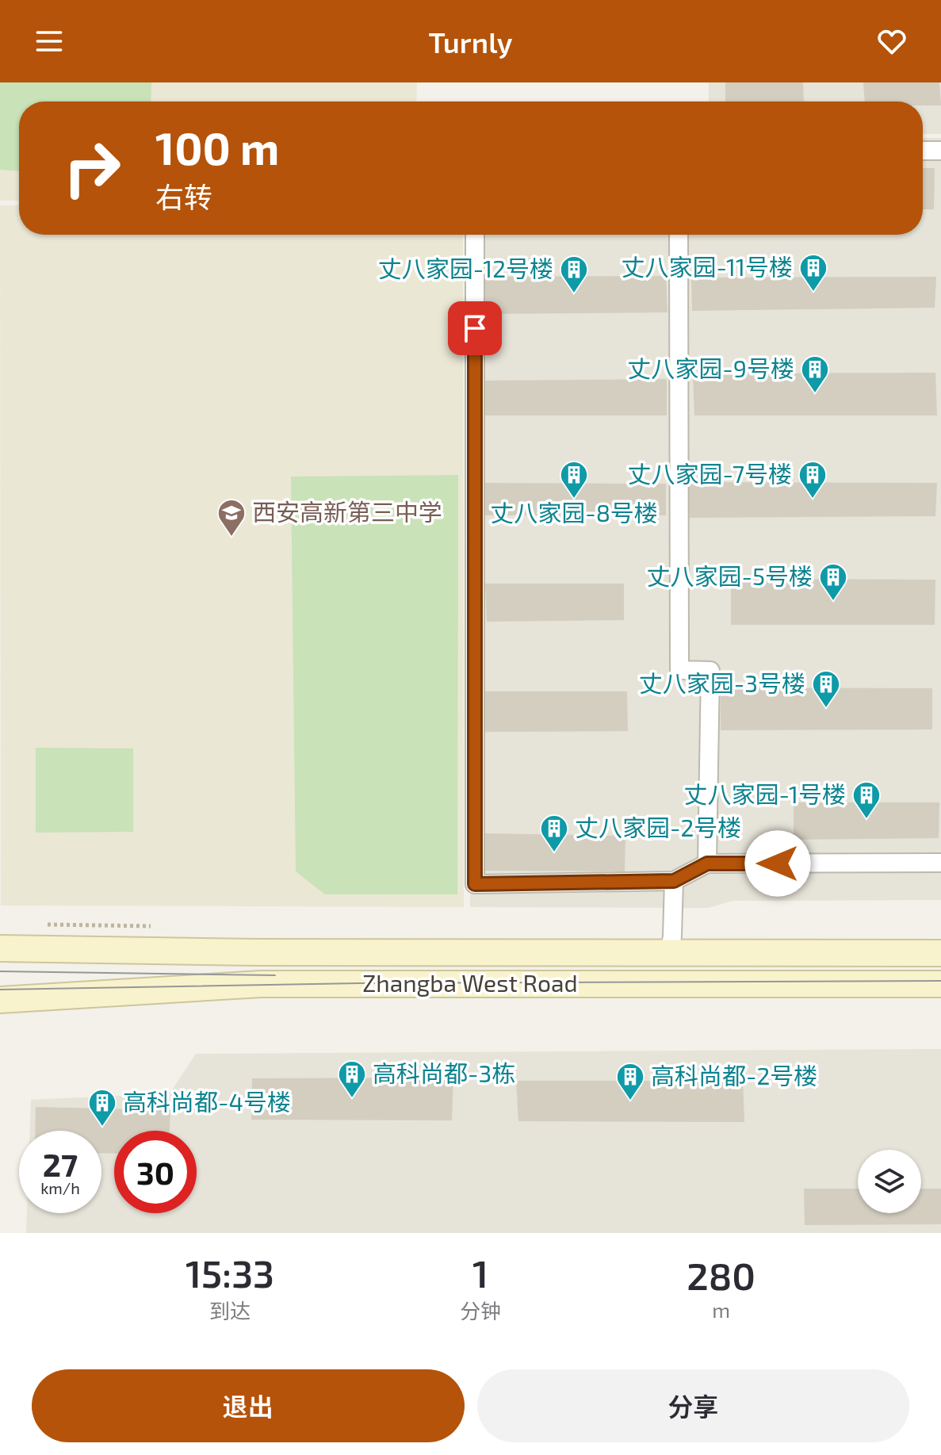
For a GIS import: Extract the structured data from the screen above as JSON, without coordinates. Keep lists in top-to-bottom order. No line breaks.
{"streets":{"main road":["Zhangba West Road"]},"places":{"building":["丈八家园-11号楼","丈八家园-12号楼","丈八家园-9号楼","丈八家园-8号楼","丈八家园-7号楼","丈八家园-5号楼","丈八家园-3号楼","丈八家园-1号楼","丈八家园-2号楼","高科尚都-3栋","高科尚都-2号楼","高科尚都-4号楼"],"school or university":["西安高新第三中学"]},"page":{"header":"Turnly","turn":["100 m","右转"],"speed":"27 km/h","limit":"30","eta":["15:33","到达","1","分钟","280","m"],"buttons":["退出","分享"]}}
